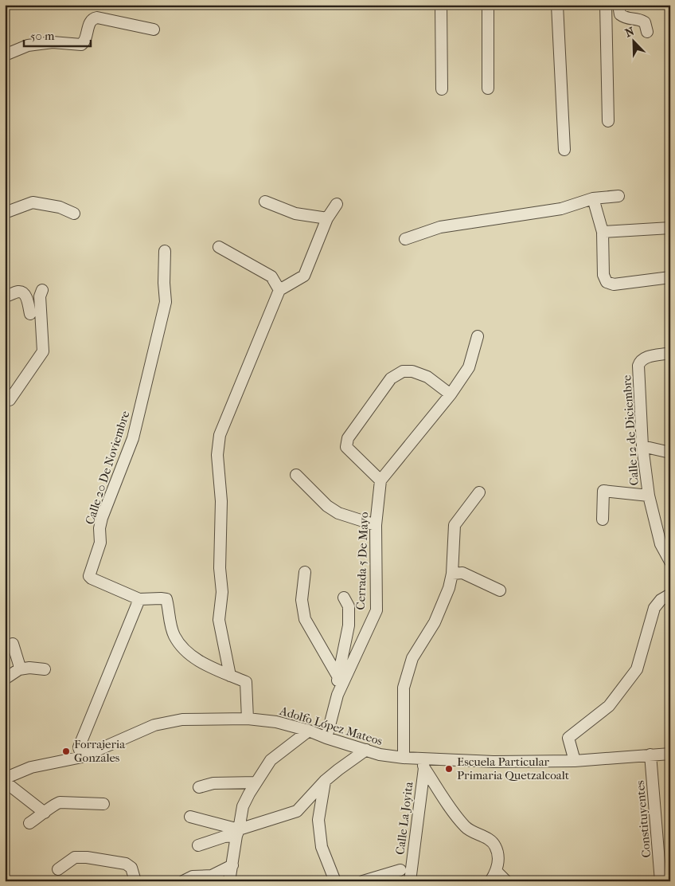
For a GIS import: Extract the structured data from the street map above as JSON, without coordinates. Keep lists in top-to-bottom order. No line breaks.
{"streets":{"street":["Calle 12 de Diciembre","Calle 20 De Noviembre","Cerrada 5 De Mayo","Adolfo López Mateos","Calle La Joyita","Constituyentes"]},"crossings":[["Calle 20 De Noviembre","Adolfo López Mateos"],["Cerrada 5 De Mayo","Adolfo López Mateos"],["Adolfo López Mateos","Calle La Joyita"],["Adolfo López Mateos","Constituyentes"]],"places":["Forrajeria Gonzales","Escuela Particular Primaria Quetzalcoalt"],"scale_bar":"50 m","north":"top left"}
